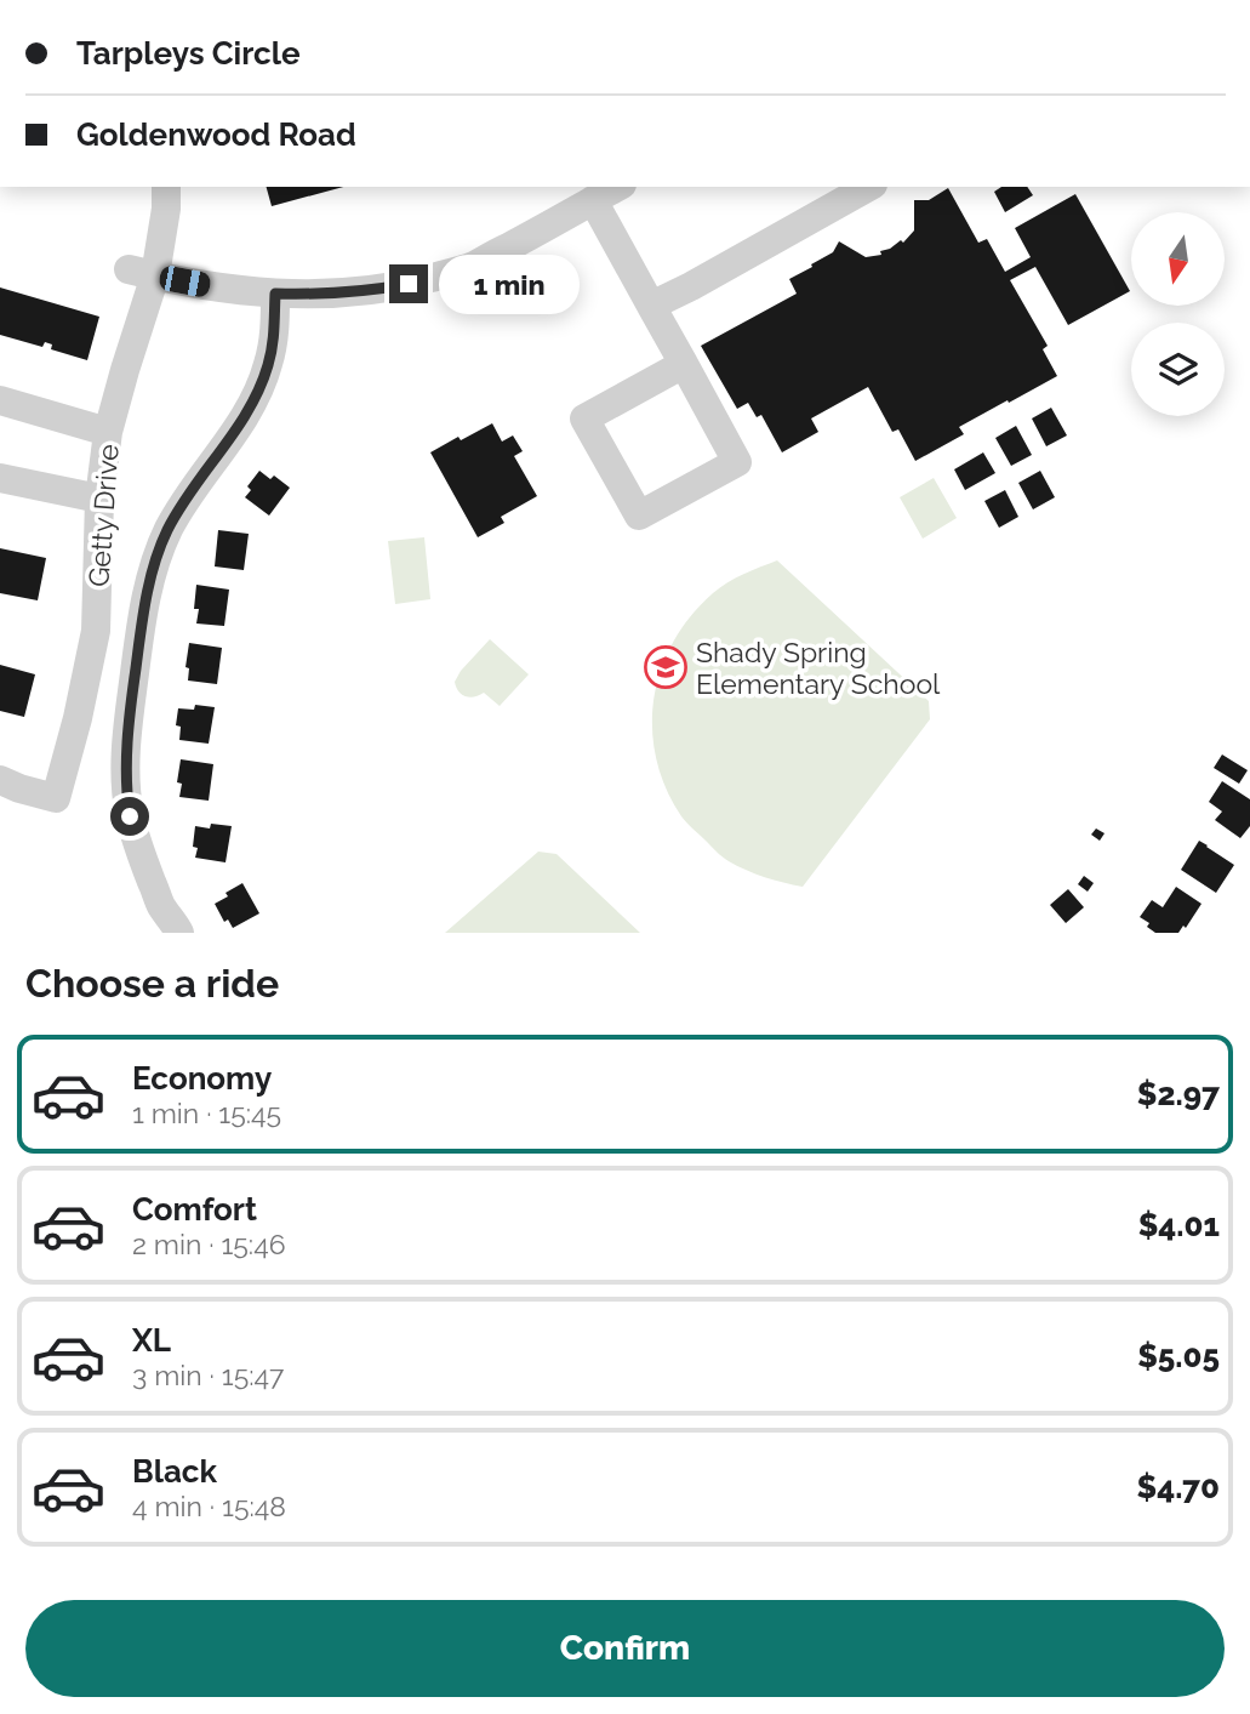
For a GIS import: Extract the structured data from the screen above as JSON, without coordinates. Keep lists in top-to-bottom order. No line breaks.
{"streets":{"street":["Getty Drive"]},"places":{"school or university":["Shady Spring Elementary School"]},"north":"bottom","page":{"banner":["Tarpleys Circle","Goldenwood Road"],"bubble":"1 min","heading":"Choose a ride","list":[{"name":"Economy","note":"1 min · 15:45","value":"$2.97"},{"name":"Comfort","note":"2 min · 15:46","value":"$4.01"},{"name":"XL","note":"3 min · 15:47","value":"$5.05"},{"name":"Black","note":"4 min · 15:48","value":"$4.70"}],"buttons":"Confirm"}}
